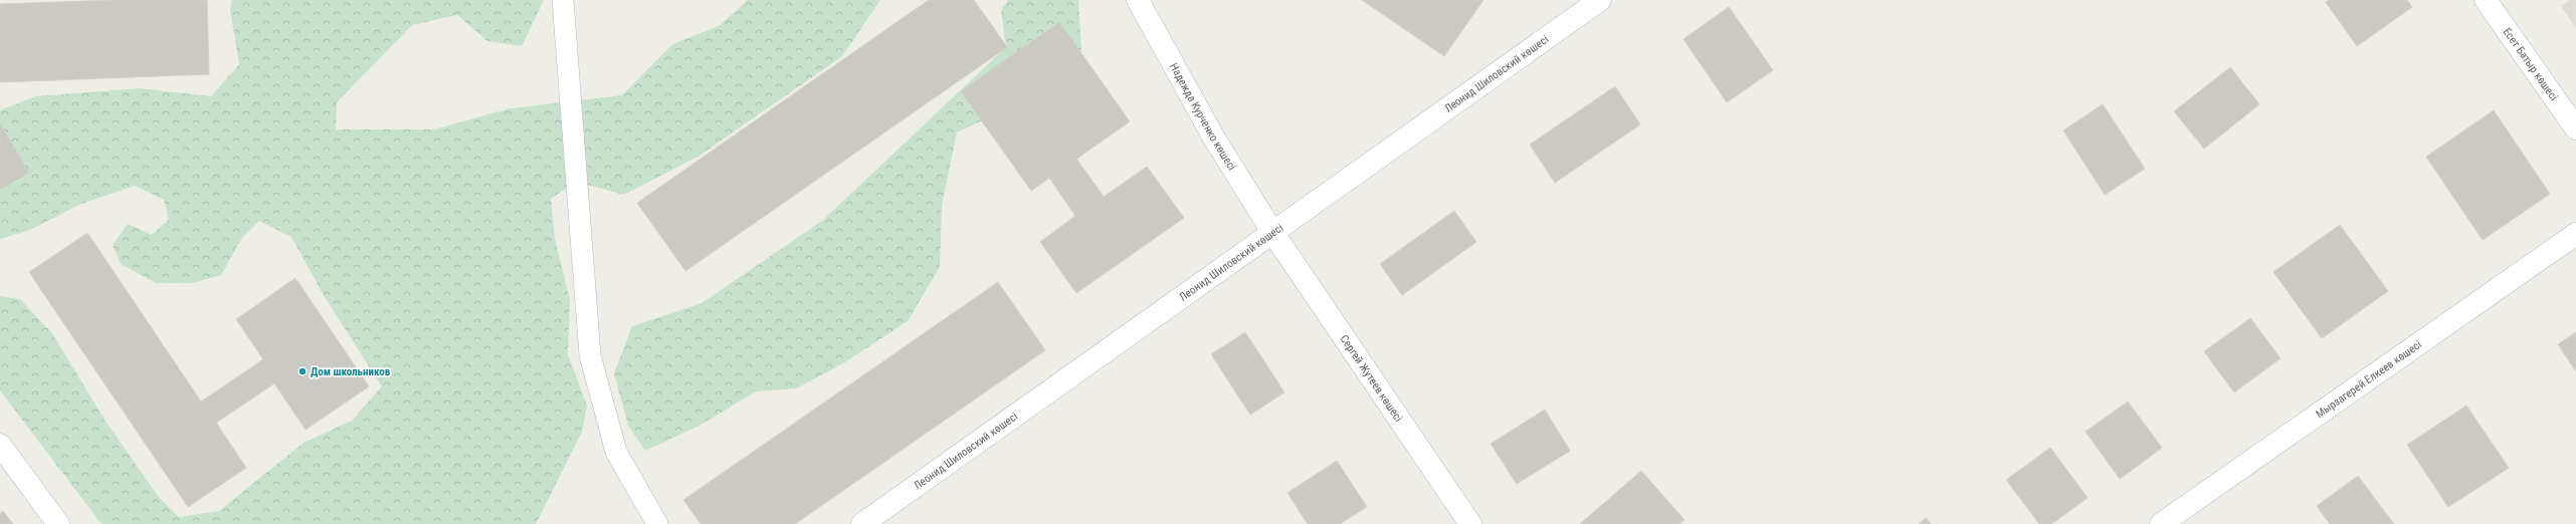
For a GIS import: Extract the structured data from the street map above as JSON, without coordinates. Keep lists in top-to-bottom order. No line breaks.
{"streets":{"street":["Есет Батыр көшесі","Леонид Шиловский көшесі","Надежда Курченко көшесі","Сергей Жутеев көшесі","Мырзагерей Елкеев көшесі"]},"crossings":[["Леонид Шиловский көшесі","Надежда Курченко көшесі"],["Леонид Шиловский көшесі","Сергей Жутеев көшесі"],["Надежда Курченко көшесі","Сергей Жутеев көшесі"]],"places":["Дом школьников"]}
